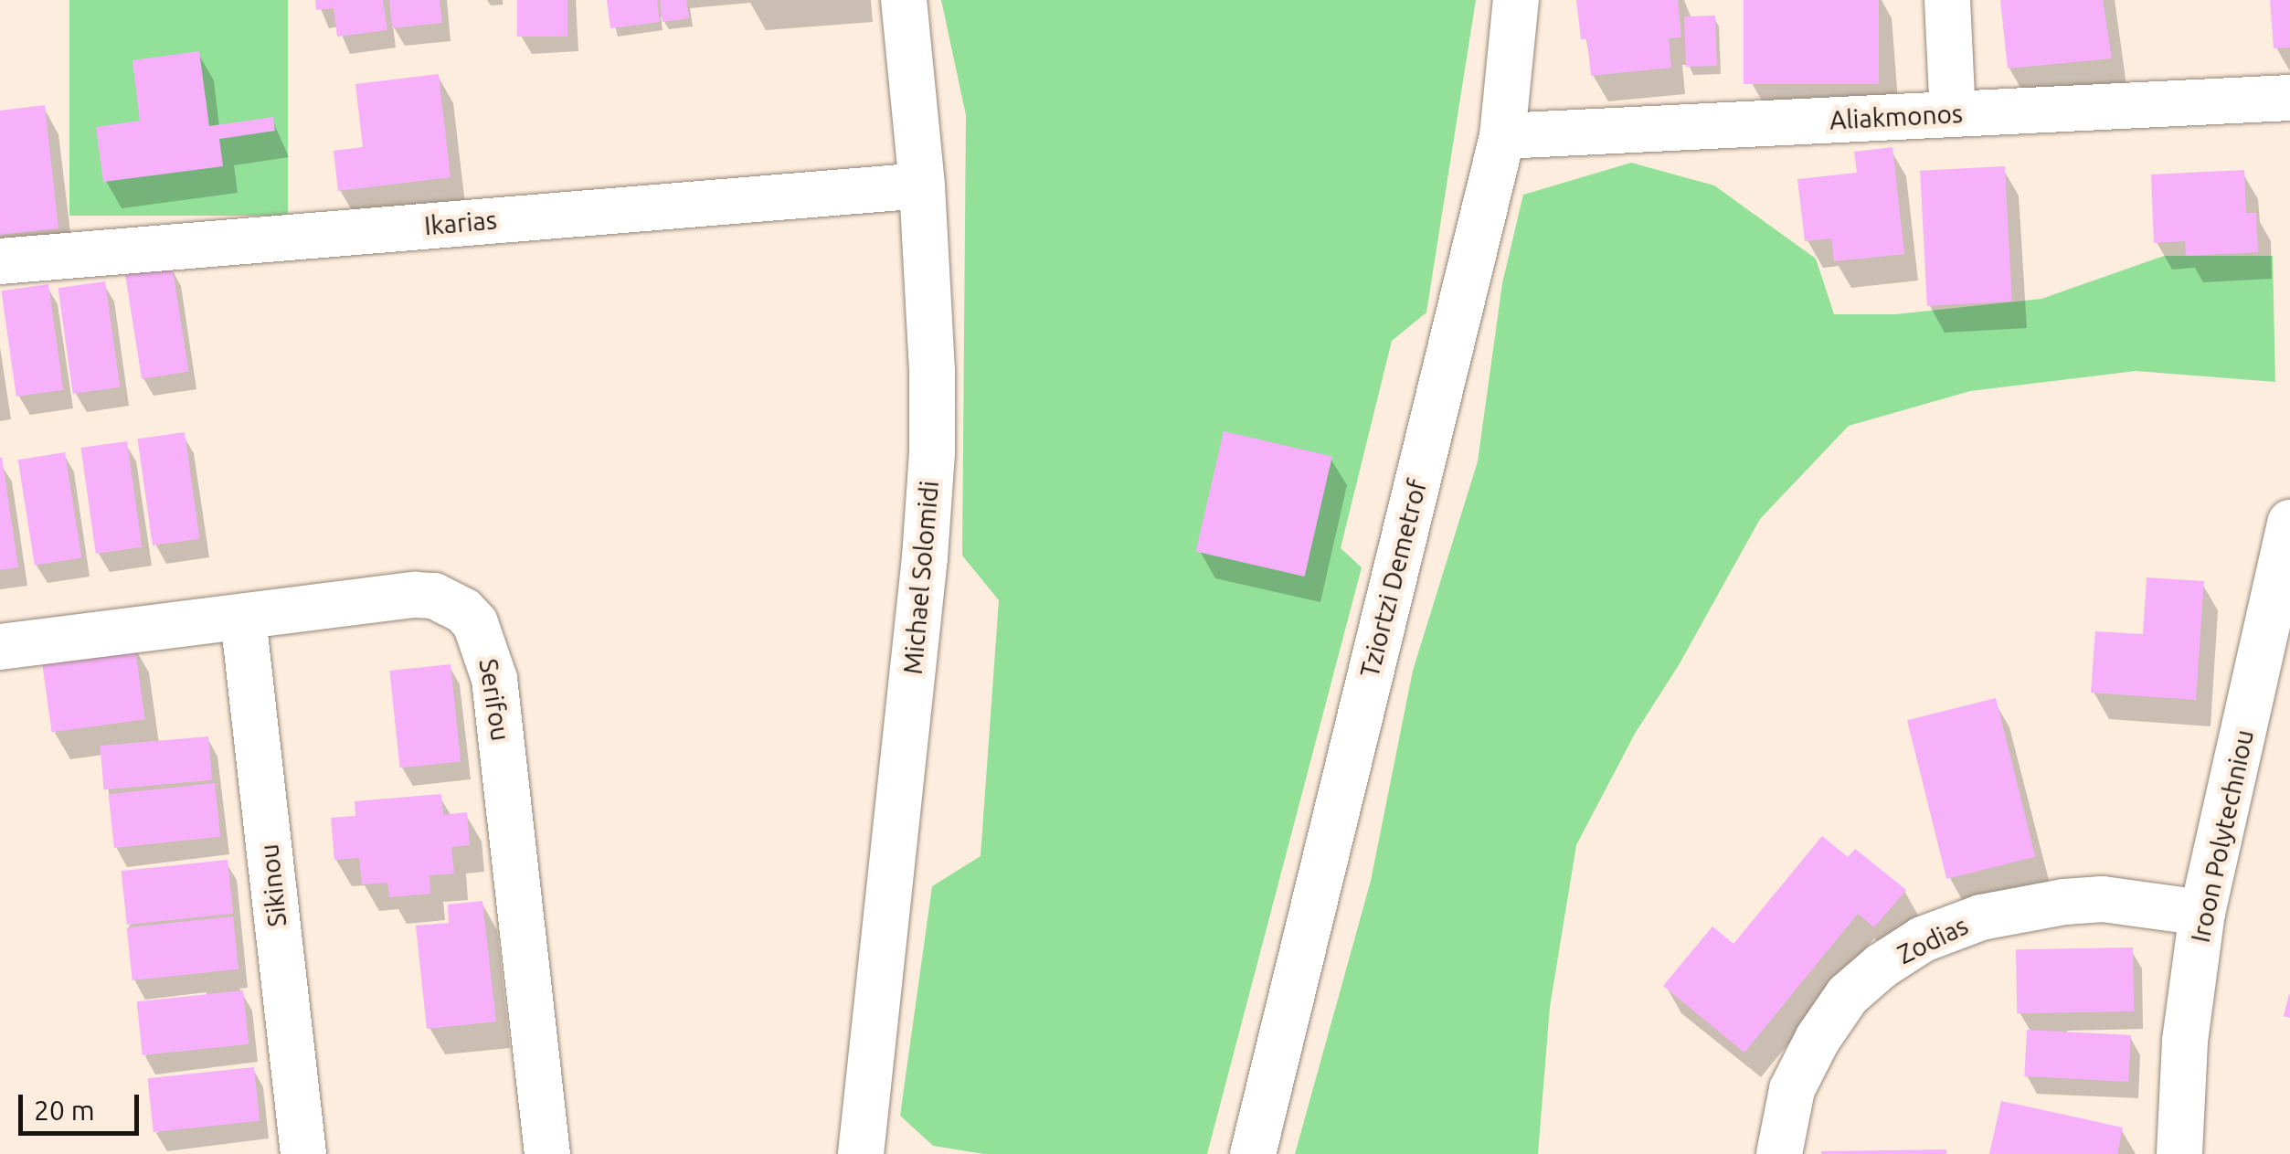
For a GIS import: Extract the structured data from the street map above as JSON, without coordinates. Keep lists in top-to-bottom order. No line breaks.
{"streets":{"street":["Aliakmonos","Ikarias","Michael Solomidi","Tziortzi Demetrof","Serifou","Iroon Polytechniou","Sikinou","Zodias"]},"crossings":[["Aliakmonos","Tziortzi Demetrof"],["Ikarias","Michael Solomidi"],["Serifou","Sikinou"],["Iroon Polytechniou","Zodias"]],"scale_bar":"20 m"}
